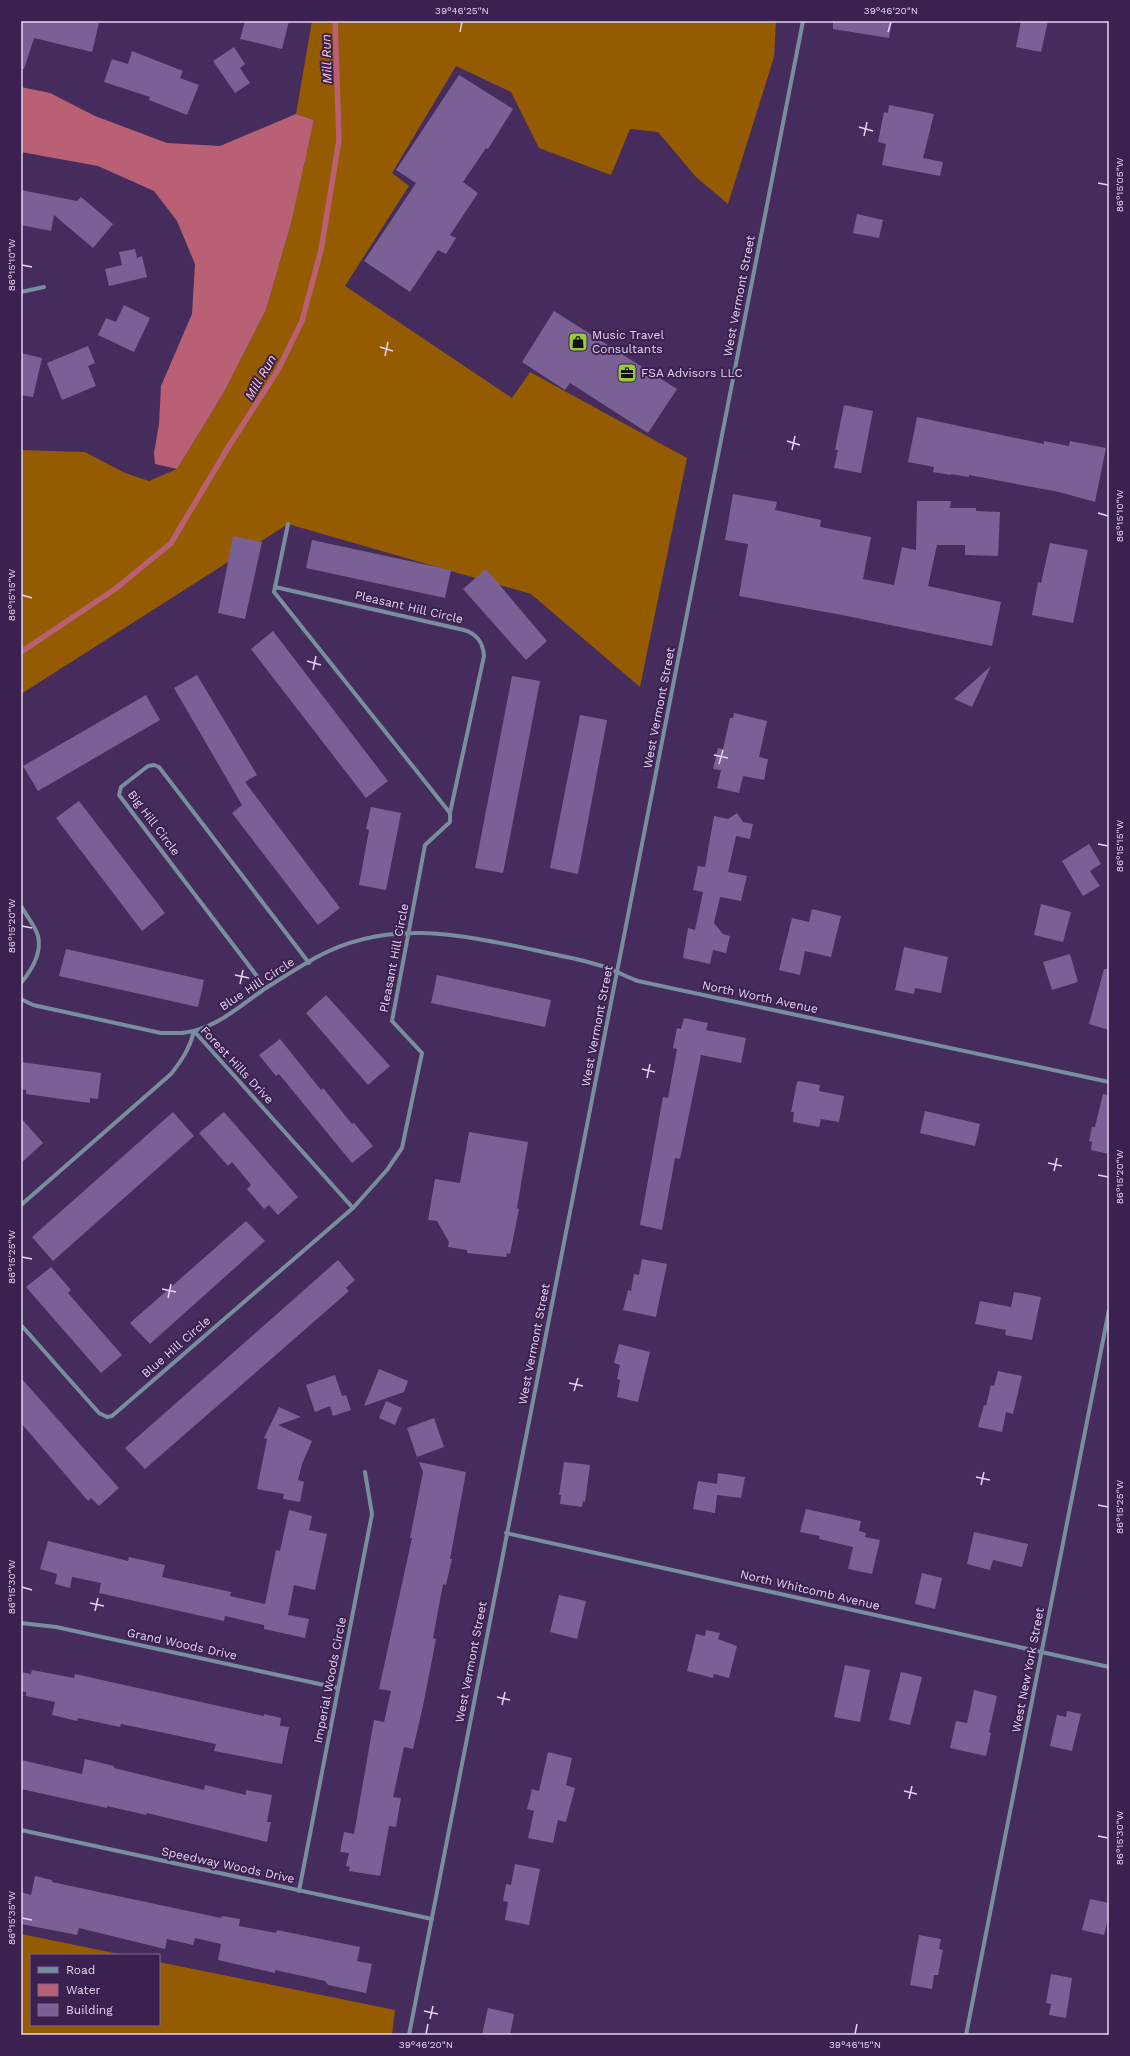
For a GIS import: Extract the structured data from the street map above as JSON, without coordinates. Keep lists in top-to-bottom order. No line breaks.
{"streets":{"street":["West Vermont Street","Pleasant Hill Circle","Big Hill Circle","Blue Hill Circle","North Worth Avenue","Forest Hills Drive","North Whitcomb Avenue","Grand Woods Drive","West New York Street","Imperial Woods Circle","Speedway Woods Drive"]},"crossings":[["West Vermont Street","North Worth Avenue"],["West Vermont Street","North Whitcomb Avenue"],["West Vermont Street","Speedway Woods Drive"],["Pleasant Hill Circle","Blue Hill Circle"],["Pleasant Hill Circle","North Worth Avenue"],["Pleasant Hill Circle","Forest Hills Drive"],["Big Hill Circle","Blue Hill Circle"],["Blue Hill Circle","North Worth Avenue"],["Blue Hill Circle","Forest Hills Drive"],["North Whitcomb Avenue","West New York Street"],["Grand Woods Drive","Imperial Woods Circle"],["Imperial Woods Circle","Speedway Woods Drive"]],"water":["Mill Run"],"places":{"shop":["Music Travel Consultants"],"office":["FSA Advisors LLC"]},"legend":["Road","Water","Building"],"coordinates":["39°46'25\"N","39°46'20\"N","86°15'05\"W","86°15'10\"W","86°15'15\"W","86°15'20\"W","86°15'25\"W","86°15'30\"W","86°15'35\"W","39°46'15\"N"]}
